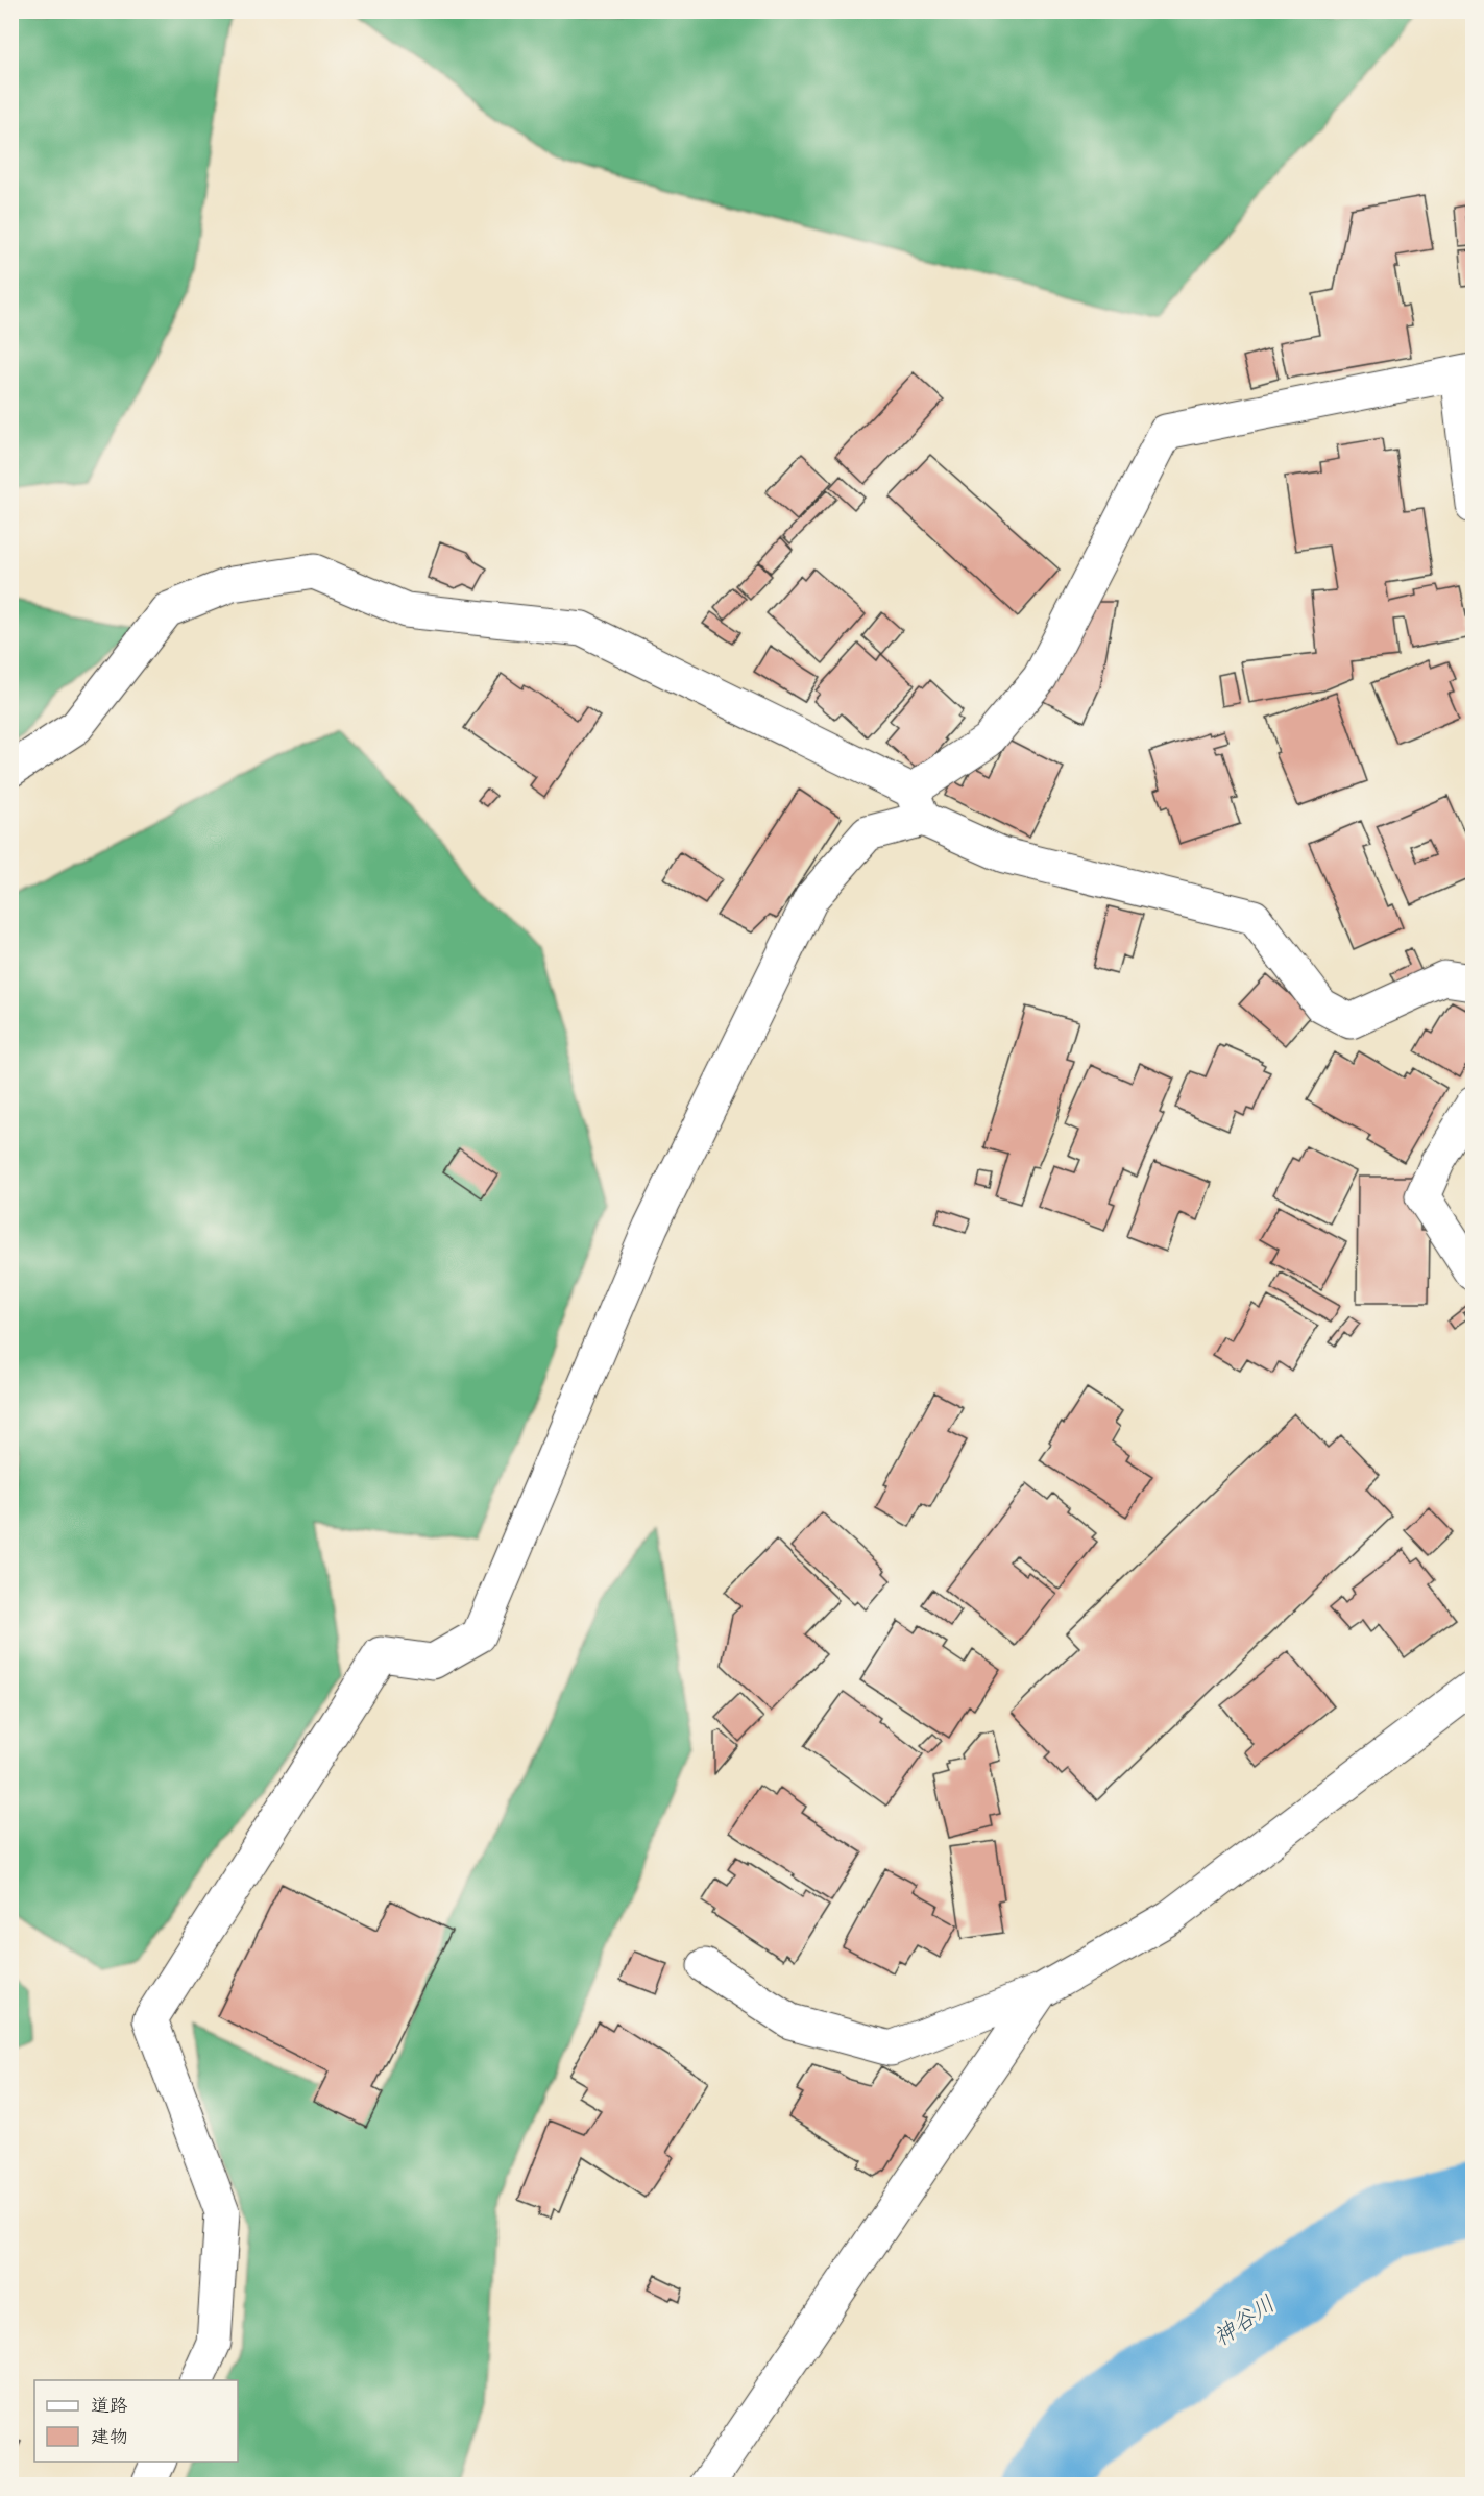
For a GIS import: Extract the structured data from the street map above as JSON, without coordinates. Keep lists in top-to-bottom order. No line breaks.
{"water":["神谷川"],"legend":["道路","建物"]}
